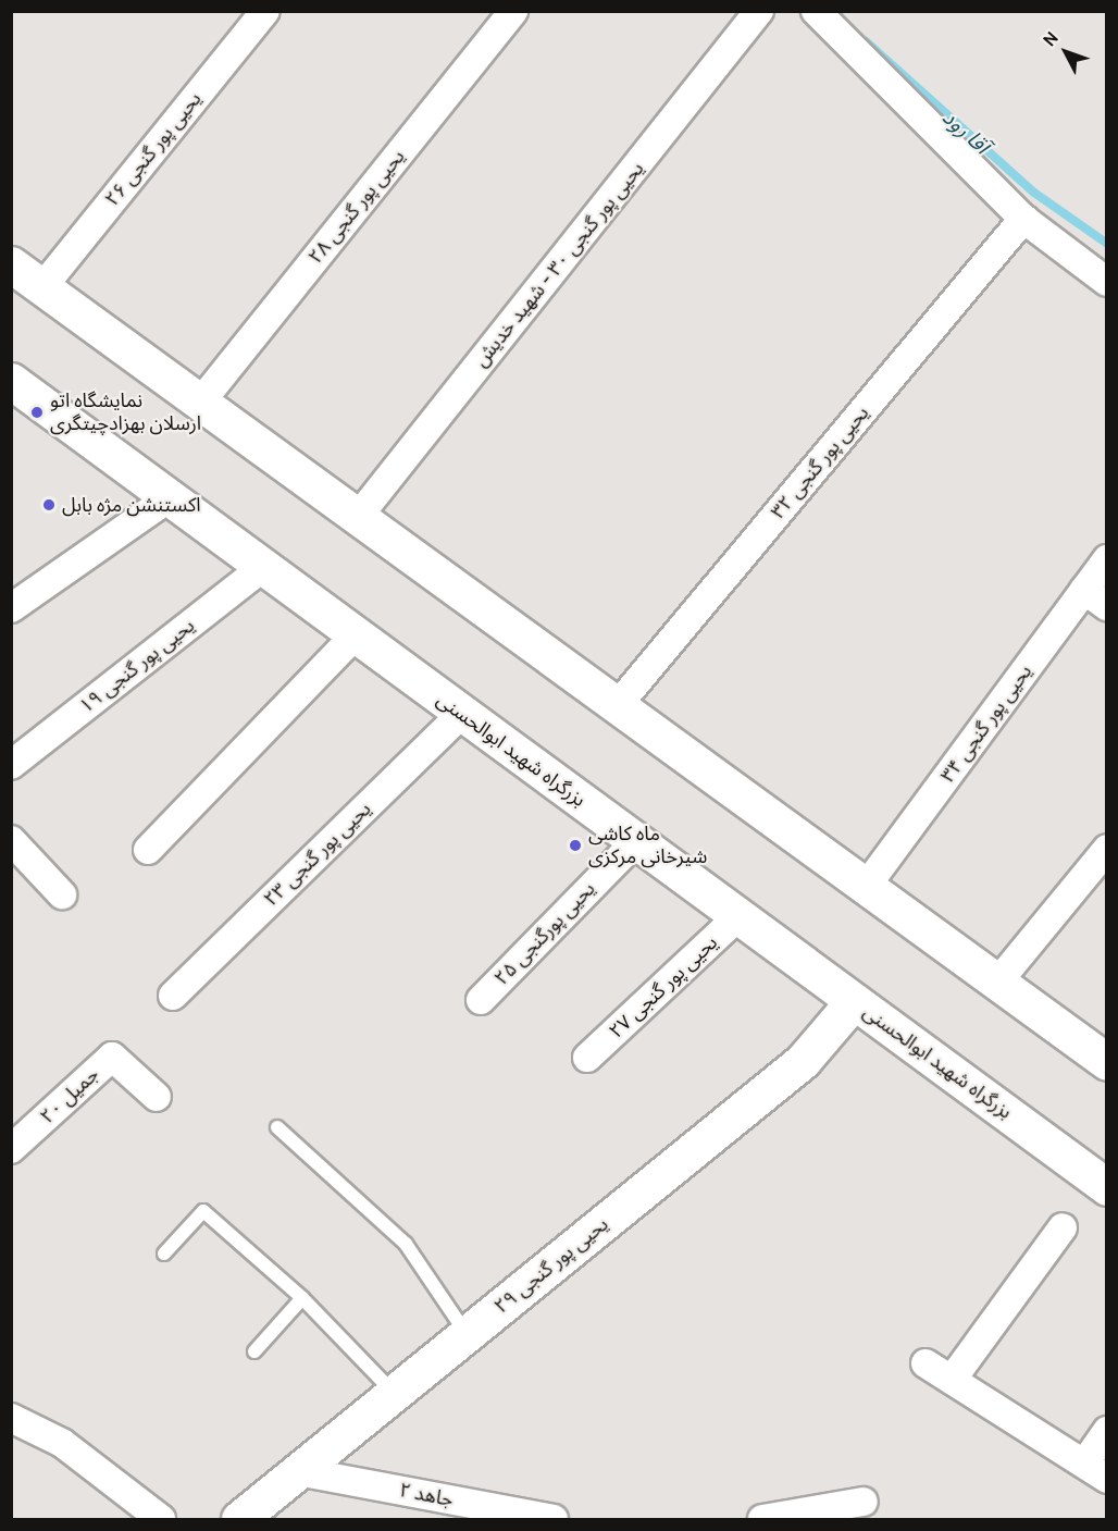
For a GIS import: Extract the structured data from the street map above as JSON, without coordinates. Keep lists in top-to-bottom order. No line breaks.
{"streets":{"main road":["بزرگراه شهید ابوالحسنی","یحیی پور گنجی ۲۹"],"street":["یحیی پور گنجی ۲۶","یحیی پور گنجی ۲۸","یحیی پور گنجی ۳۰ - شهید خدیش","یحیی پور گنجی ۳۲","یحیی پور گنجی ۱۹","یحیی پور گنجی ۳۴","یحیی پور گنجی ۲۳","یحیی پورگنجی ۲۵","یحیی پور گنجی ۲۷","جمیل ۲۰","جاهد ۲"]},"crossings":[["یحیی پور گنجی ۱۹","بزرگراه شهید ابوالحسنی"],["بزرگراه شهید ابوالحسنی","یحیی پور گنجی ۲۳"],["بزرگراه شهید ابوالحسنی","یحیی پورگنجی ۲۵"],["بزرگراه شهید ابوالحسنی","یحیی پور گنجی ۲۷"],["بزرگراه شهید ابوالحسنی","یحیی پور گنجی ۲۹"],["یحیی پور گنجی ۲۹","جاهد ۲"]],"water":["آقا رود"],"places":["نمایشگاه اتو ارسلان بهزادچیتگری","اکستنشن مژه بابل","ماه کاشی شیرخانی مرکزی"],"north":"top left"}
